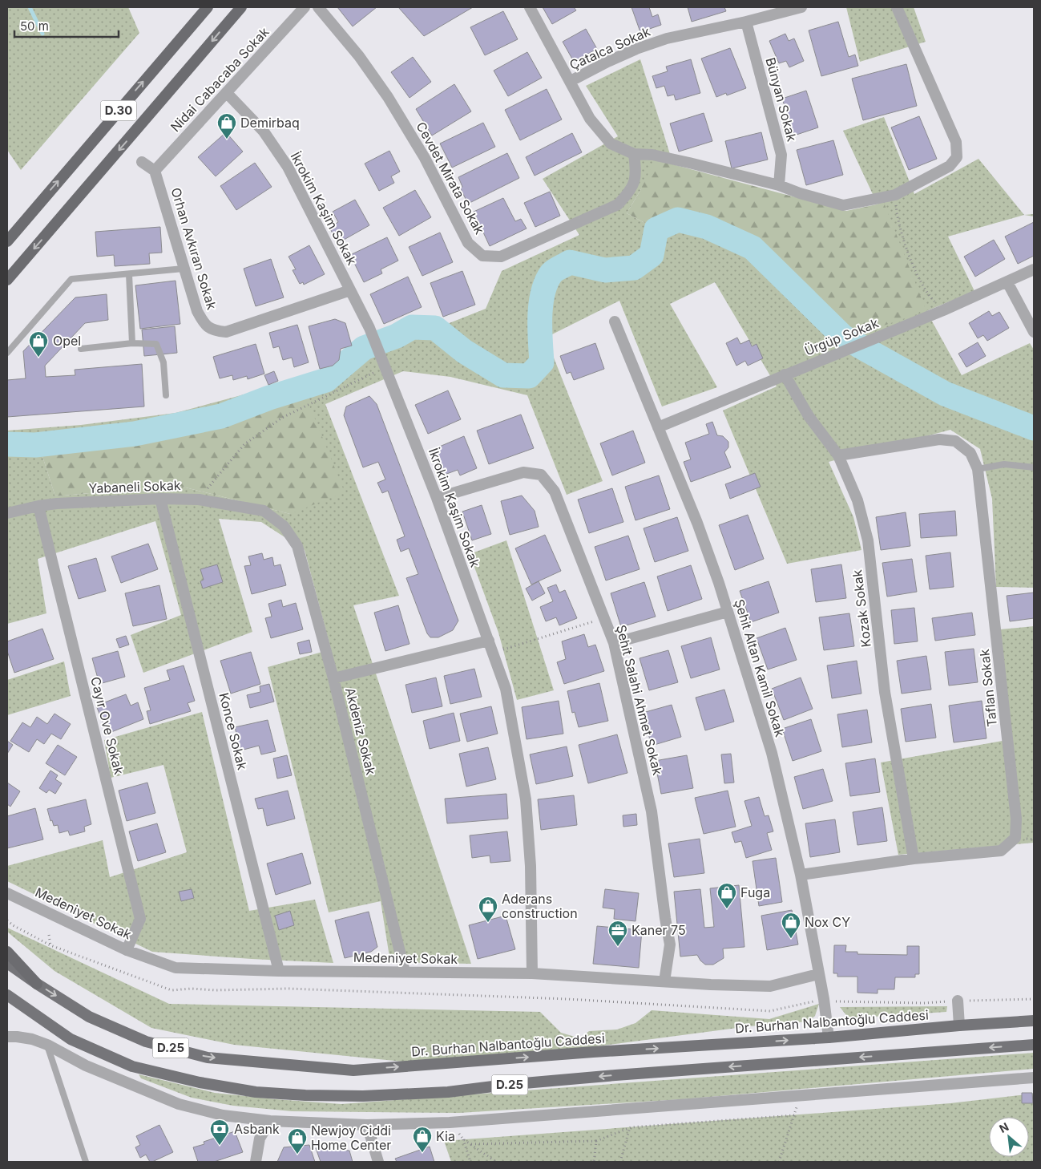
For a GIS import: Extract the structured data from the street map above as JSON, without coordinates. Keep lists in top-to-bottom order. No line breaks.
{"streets":{"highway":["D.30"],"main road":["Dr. Burhan Nalbantoğlu Caddesi","D.25"],"street":["Çatalca Sokak","Nidai Cabacaba Sokak","Bünyan Sokak","Cevdet Mirata Sokak","İkrokim Kaşim Sokak","Orhan Avkıran Sokak","Ürgüp Sokak","Yabaneli Sokak","Kozak Sokak","Şehit Altan Kamil Sokak","Taflan Sokak","Şehit Salahi Ahmet Sokak","Cayır Ove Sokak","Konce Sokak","Akdeniz Sokak","Medeniyet Sokak"]},"crossings":[["Çatalca Sokak","Bünyan Sokak"],["Nidai Cabacaba Sokak","İkrokim Kaşim Sokak"],["Nidai Cabacaba Sokak","Orhan Avkıran Sokak"],["İkrokim Kaşim Sokak","Orhan Avkıran Sokak"],["İkrokim Kaşim Sokak","Şehit Salahi Ahmet Sokak"],["İkrokim Kaşim Sokak","Medeniyet Sokak"],["Ürgüp Sokak","Kozak Sokak"],["Ürgüp Sokak","Şehit Altan Kamil Sokak"],["Yabaneli Sokak","Cayır Ove Sokak"],["Yabaneli Sokak","Konce Sokak"],["Yabaneli Sokak","Akdeniz Sokak"],["Kozak Sokak","Taflan Sokak"],["Şehit Altan Kamil Sokak","Taflan Sokak"],["Şehit Altan Kamil Sokak","Medeniyet Sokak"],["Şehit Altan Kamil Sokak","Dr. Burhan Nalbantoğlu Caddesi"],["Şehit Salahi Ahmet Sokak","Medeniyet Sokak"],["Cayır Ove Sokak","Medeniyet Sokak"],["Konce Sokak","Medeniyet Sokak"],["Akdeniz Sokak","Medeniyet Sokak"]],"places":{"shop":["Demirbaq","Opel","Fuga","Aderans construction","Nox CY","Kia","Newjoy Ciddi Home Center"],"office":["Kaner 75"],"bank":["Asbank"]},"scale_bar":"50 m","north":"top left"}
